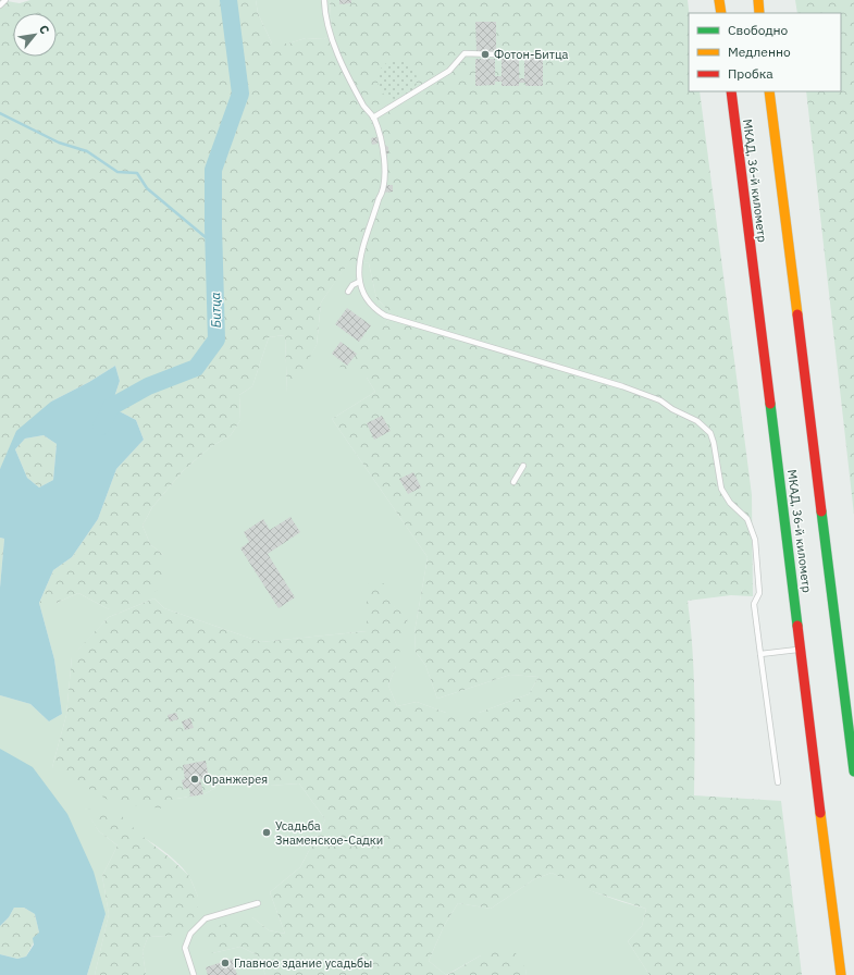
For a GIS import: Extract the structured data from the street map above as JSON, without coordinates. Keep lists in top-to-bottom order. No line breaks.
{"streets":{"highway":["МКАД, 36-й километр"]},"water":["Битца"],"places":["Фотон-Битца","Оранжерея","Усадьба Знаменское-Садки","Главное здание усадьбы"],"legend":["Свободно","Медленно","Пробка"],"north":"top right"}
